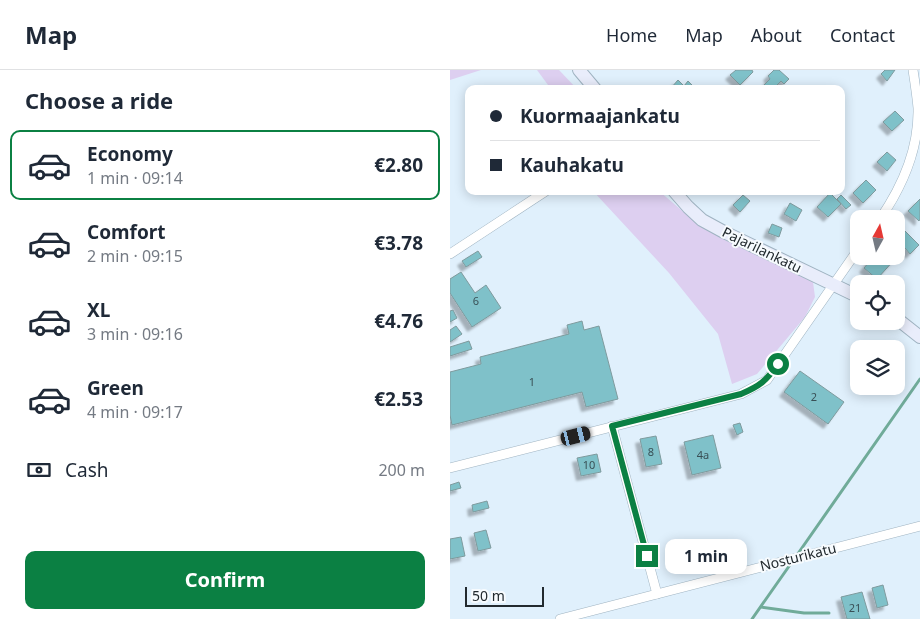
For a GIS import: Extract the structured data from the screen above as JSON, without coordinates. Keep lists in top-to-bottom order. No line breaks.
{"streets":{"street":["Pajarilankatu","Nosturikatu"]},"house_numbers":["6","1","2","8","4a","10","21"],"scale_bar":"50 m","north":"top","page":{"header":"Map","nav":["Home","Map","About","Contact"],"heading":"Choose a ride","banner":["Kuormaajankatu","Kauhakatu"],"list":[{"name":"Economy","note":"1 min · 09:14","value":"€2.80"},{"name":"Comfort","note":"2 min · 09:15","value":"€3.78"},{"name":"XL","note":"3 min · 09:16","value":"€4.76"},{"name":"Green","note":"4 min · 09:17","value":"€2.53"}],"pay":["Cash","200 m"],"bubble":"1 min","buttons":"Confirm","scale":"50 m"}}
